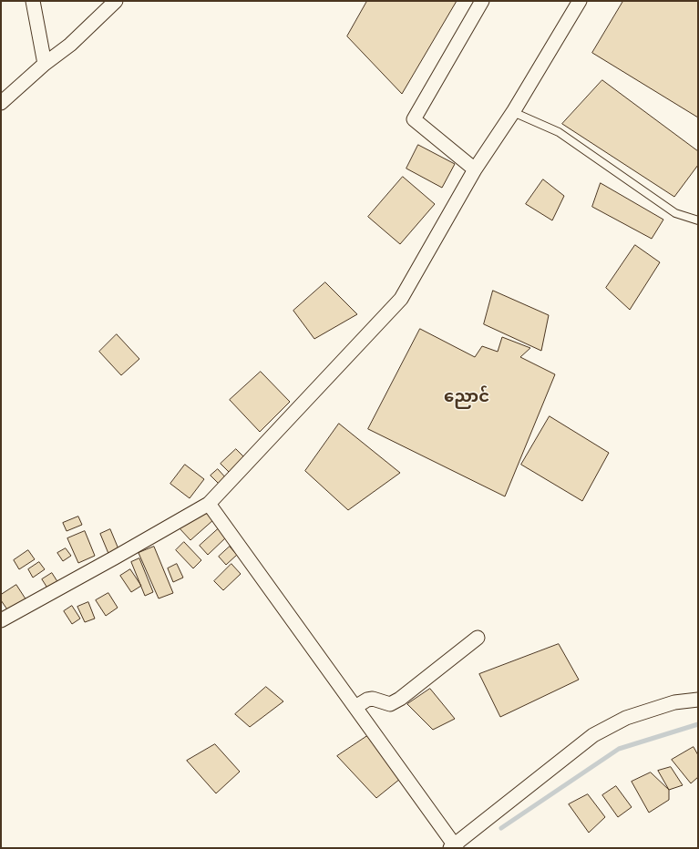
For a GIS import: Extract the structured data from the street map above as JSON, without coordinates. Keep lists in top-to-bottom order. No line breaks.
{"districts":["ညောင်"]}
